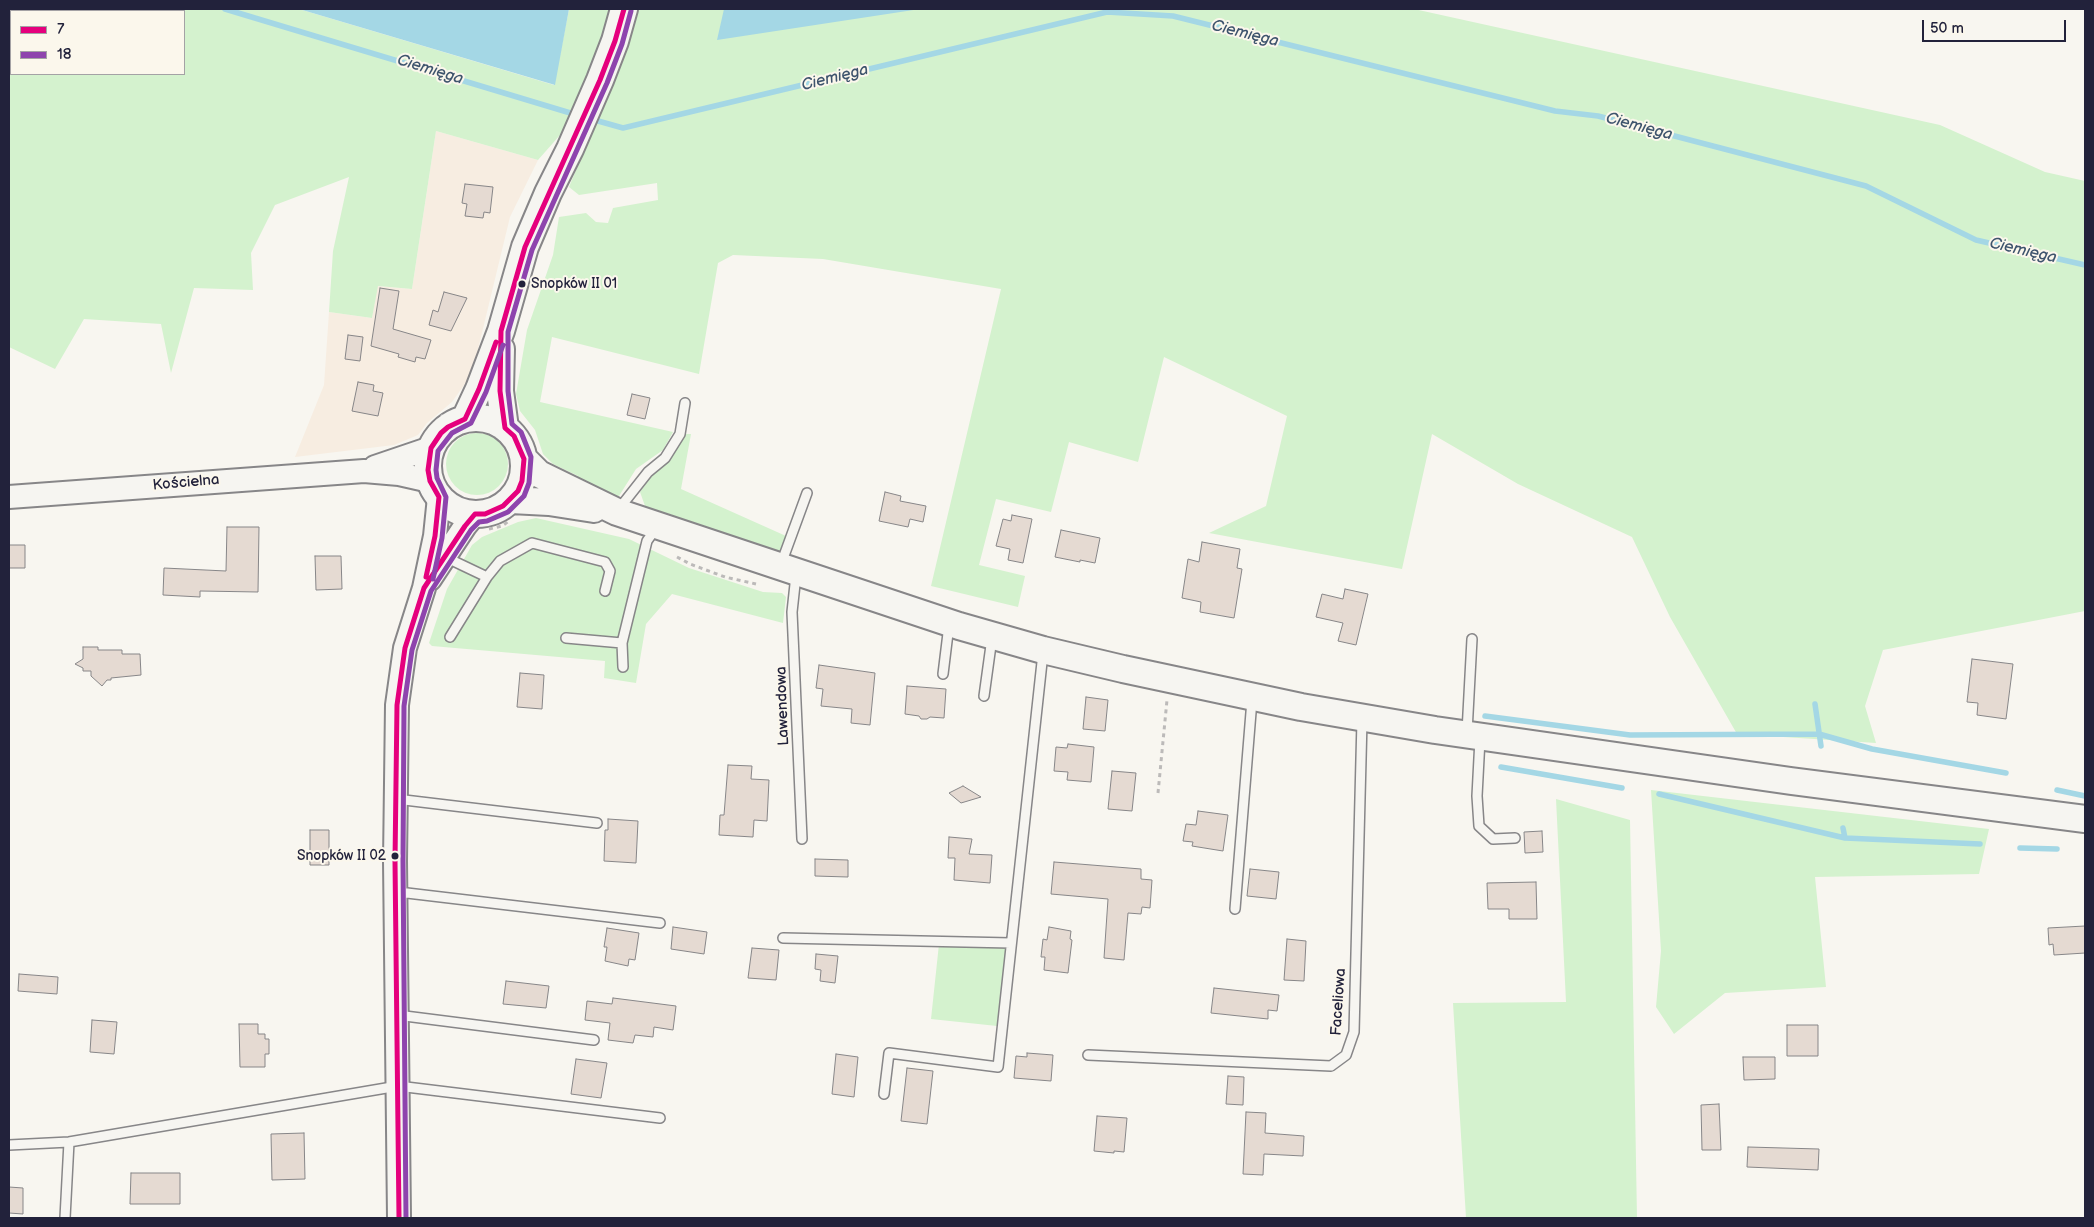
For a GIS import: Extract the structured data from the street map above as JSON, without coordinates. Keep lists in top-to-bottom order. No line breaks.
{"streets":{"street":["Kościelna"],"lane":["Lawendowa","Faceliowa"]},"water":["Ciemięga"],"places":["Snopków II 01","Snopków II 02"],"lines":["transit line 7","transit line 18"],"legend":["7","18"],"scale_bar":"50 m"}
